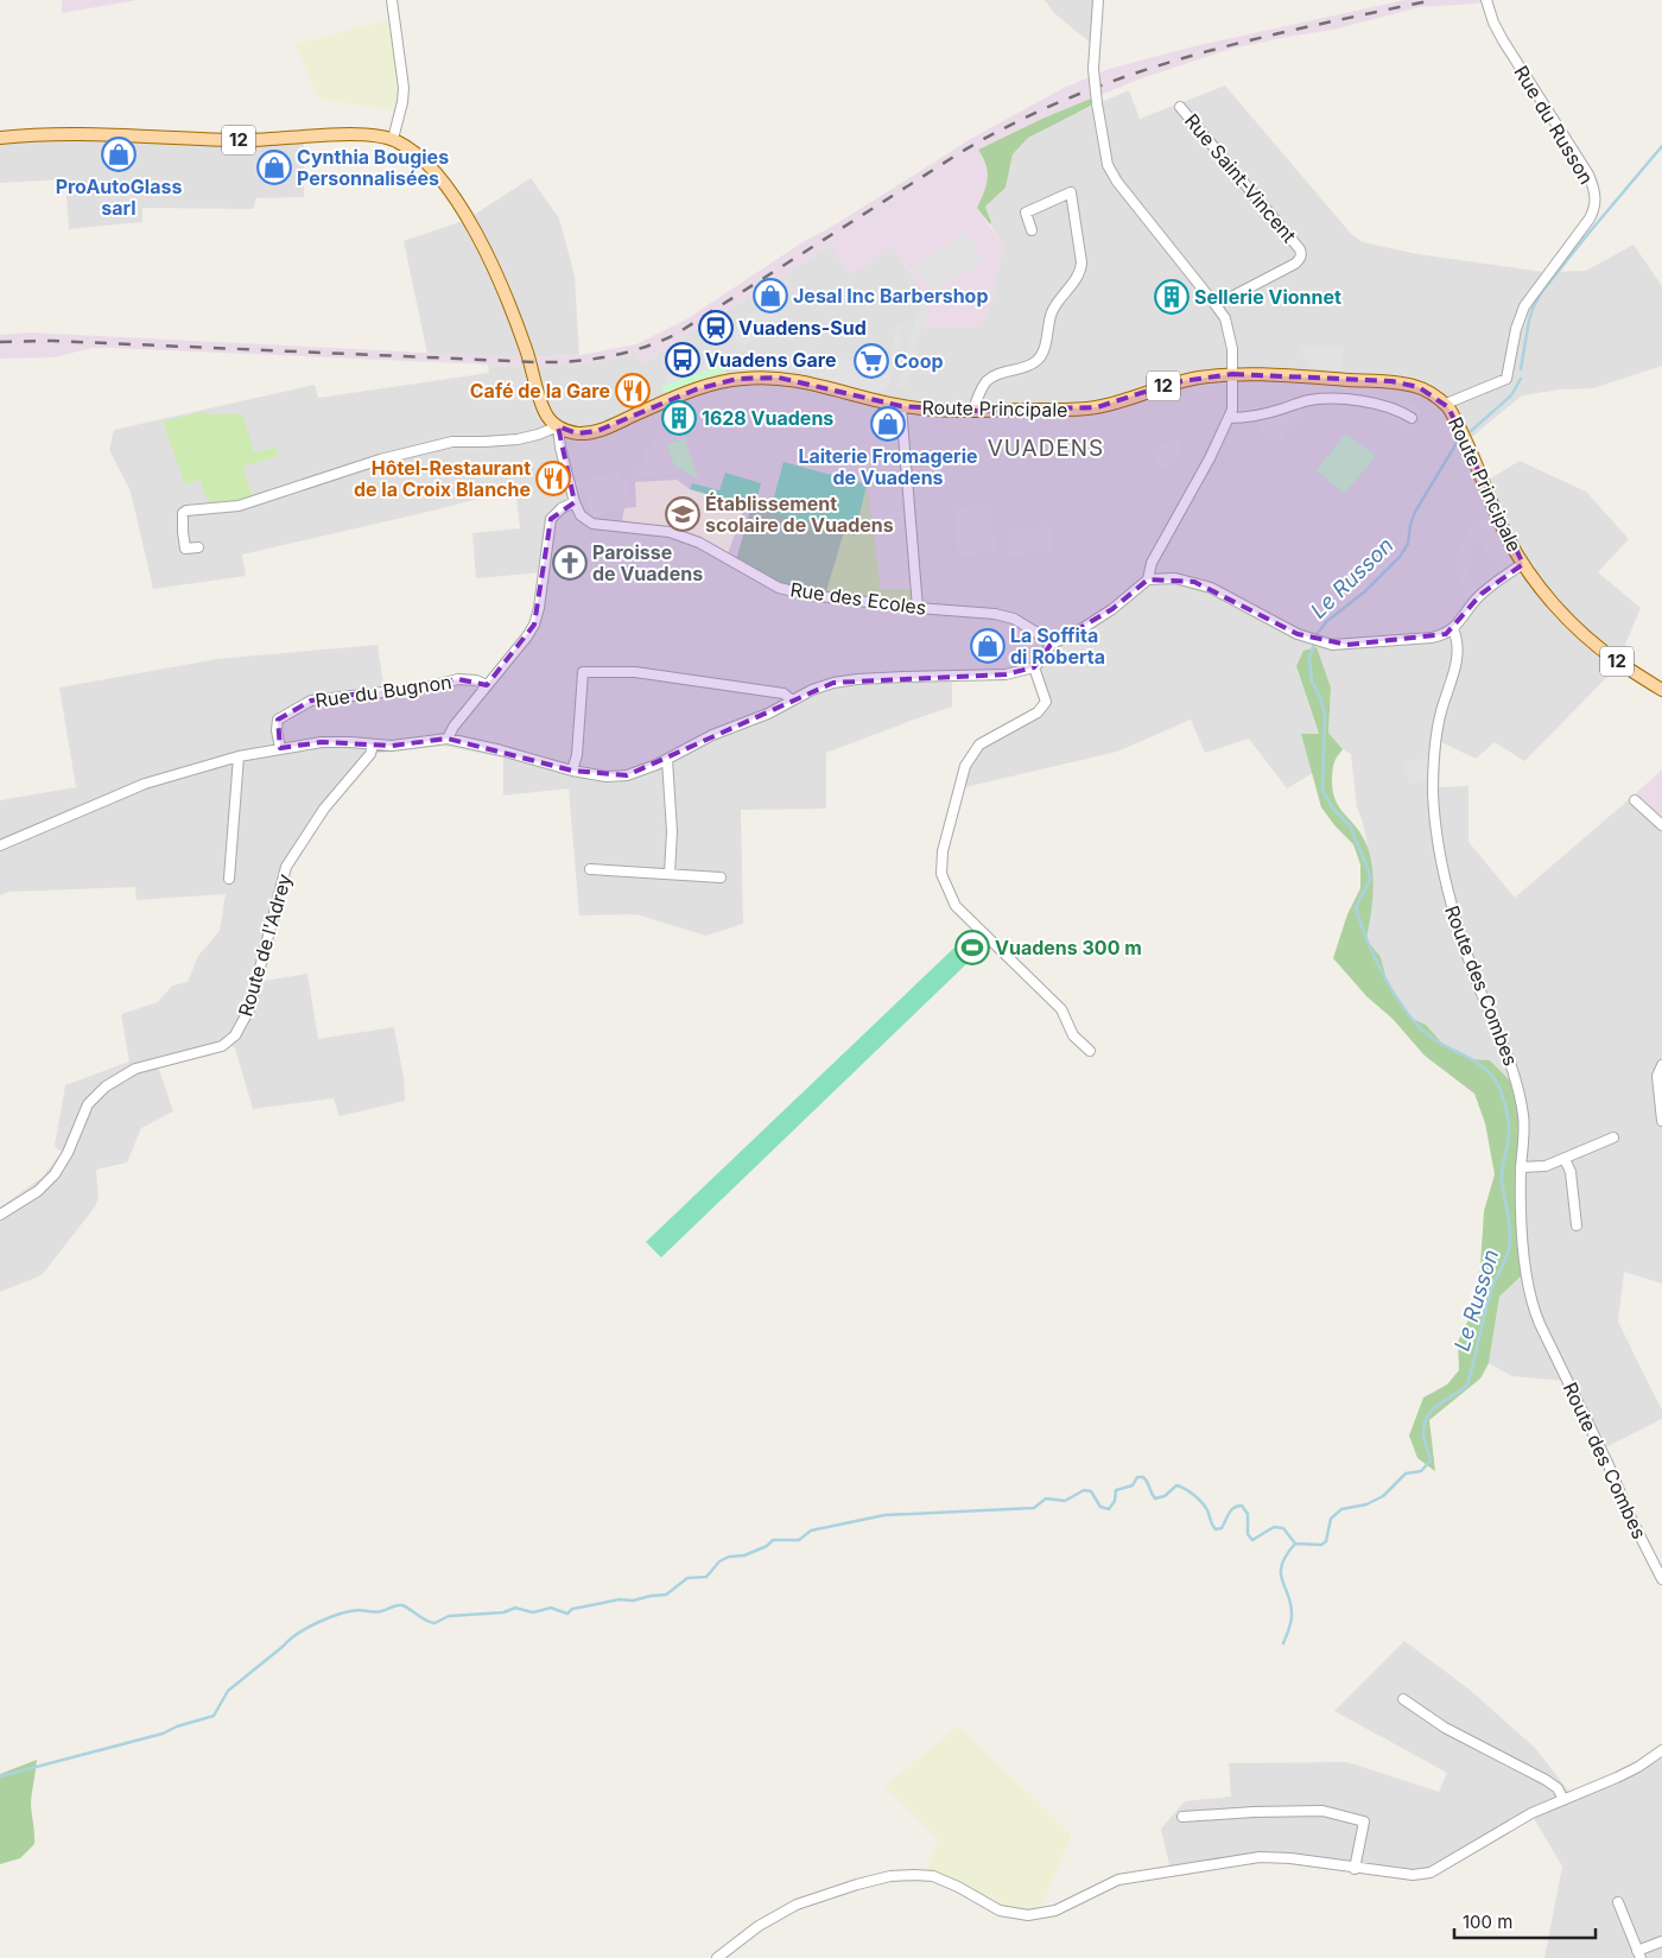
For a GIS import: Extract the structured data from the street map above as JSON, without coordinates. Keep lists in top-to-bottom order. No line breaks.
{"streets":{"main road":["12","Route Principale"],"street":["Rue du Russon","Rue Saint-Vincent","Rue des Ecoles","Rue du Bugnon","Route de l'Adrey","Route des Combes"]},"crossings":[["Rue du Russon","Route Principale"],["12","Route Principale"]],"districts":["VUADENS"],"water":["Le Russon"],"places":{"shop":["ProAutoGlass sarl","Cynthia Bougies Personnalisées","Jesal Inc Barbershop","Laiterie Fromagerie de Vuadens","La Soffita di Roberta"],"building":["Sellerie Vionnet","1628 Vuadens"],"station":["Vuadens-Sud"],"bus stop":["Vuadens Gare"],"supermarket":["Coop"],"restaurant":["Café de la Gare","Hôtel-Restaurant de la Croix Blanche"],"school or university":["Établissement scolaire de Vuadens"],"church":["Paroisse de Vuadens"],"sports":["Vuadens 300 m"]},"scale_bar":"100 m"}
